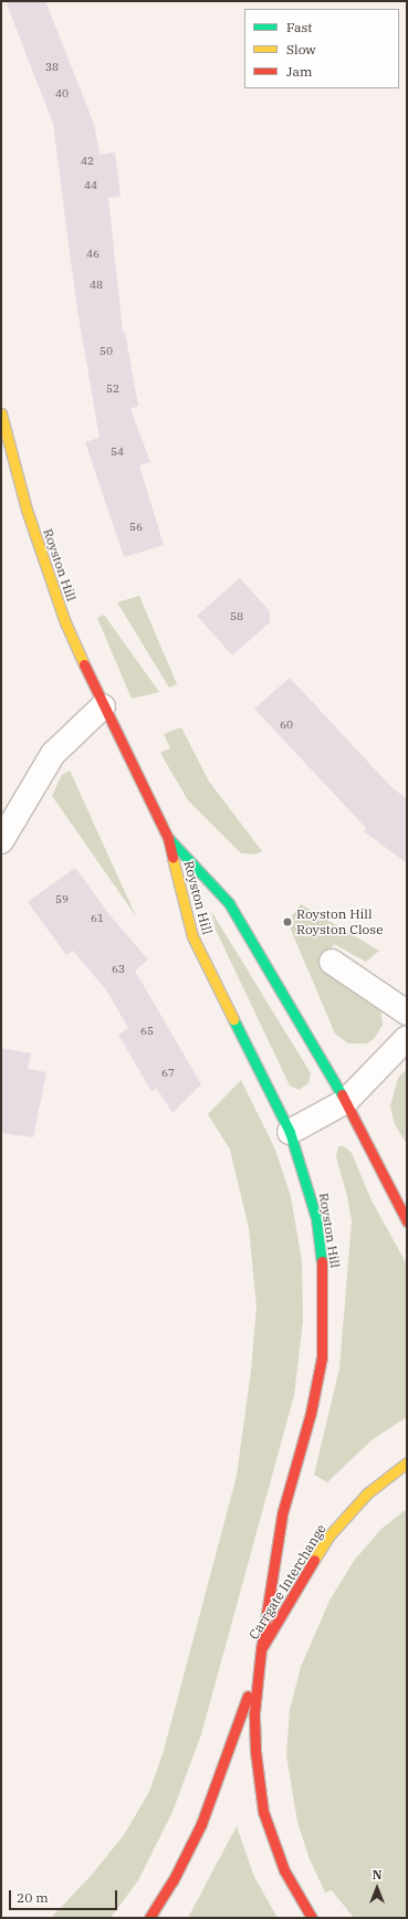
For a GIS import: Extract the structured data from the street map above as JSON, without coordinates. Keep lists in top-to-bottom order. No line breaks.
{"streets":{"main road":["Royston Hill","Carrgate Interchange"]},"crossings":[["Royston Hill","Carrgate Interchange"]],"places":["Royston Hill Royston Close"],"house_numbers":["38","40","42","44","46","48","50","52","54","56","58","60","59","61","63","65","67"],"legend":["Fast","Slow","Jam"],"scale_bar":"20 m","north":"top"}
